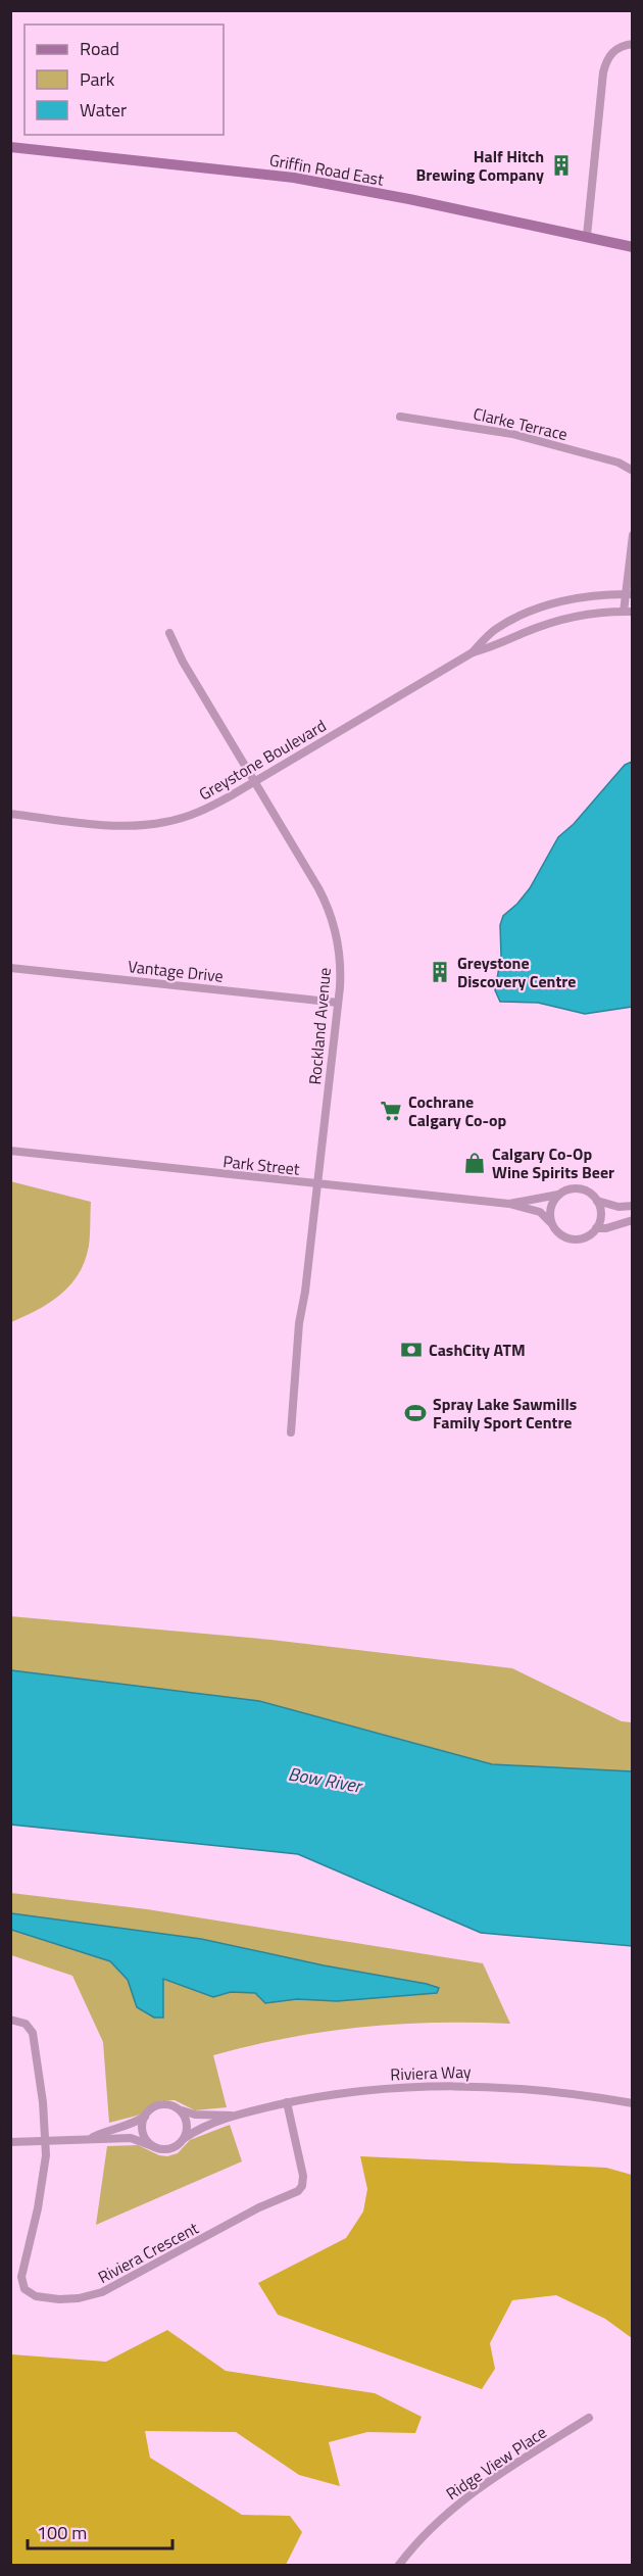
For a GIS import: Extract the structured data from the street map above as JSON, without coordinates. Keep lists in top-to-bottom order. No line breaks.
{"streets":{"main road":["Griffin Road East"],"street":["Clarke Terrace","Greystone Boulevard","Vantage Drive","Rockland Avenue","Park Street","Riviera Way","Riviera Crescent","Ridge View Place"]},"crossings":[["Greystone Boulevard","Rockland Avenue"],["Vantage Drive","Rockland Avenue"],["Rockland Avenue","Park Street"],["Riviera Way","Riviera Crescent"]],"water":["Bow River"],"places":{"building":["Half Hitch Brewing Company","Greystone Discovery Centre"],"supermarket":["Cochrane Calgary Co-op"],"shop":["Calgary Co-Op Wine Spirits Beer"],"bank":["CashCity ATM"],"sports":["Spray Lake Sawmills Family Sport Centre"]},"legend":["Road","Park","Water"],"scale_bar":"100 m"}
